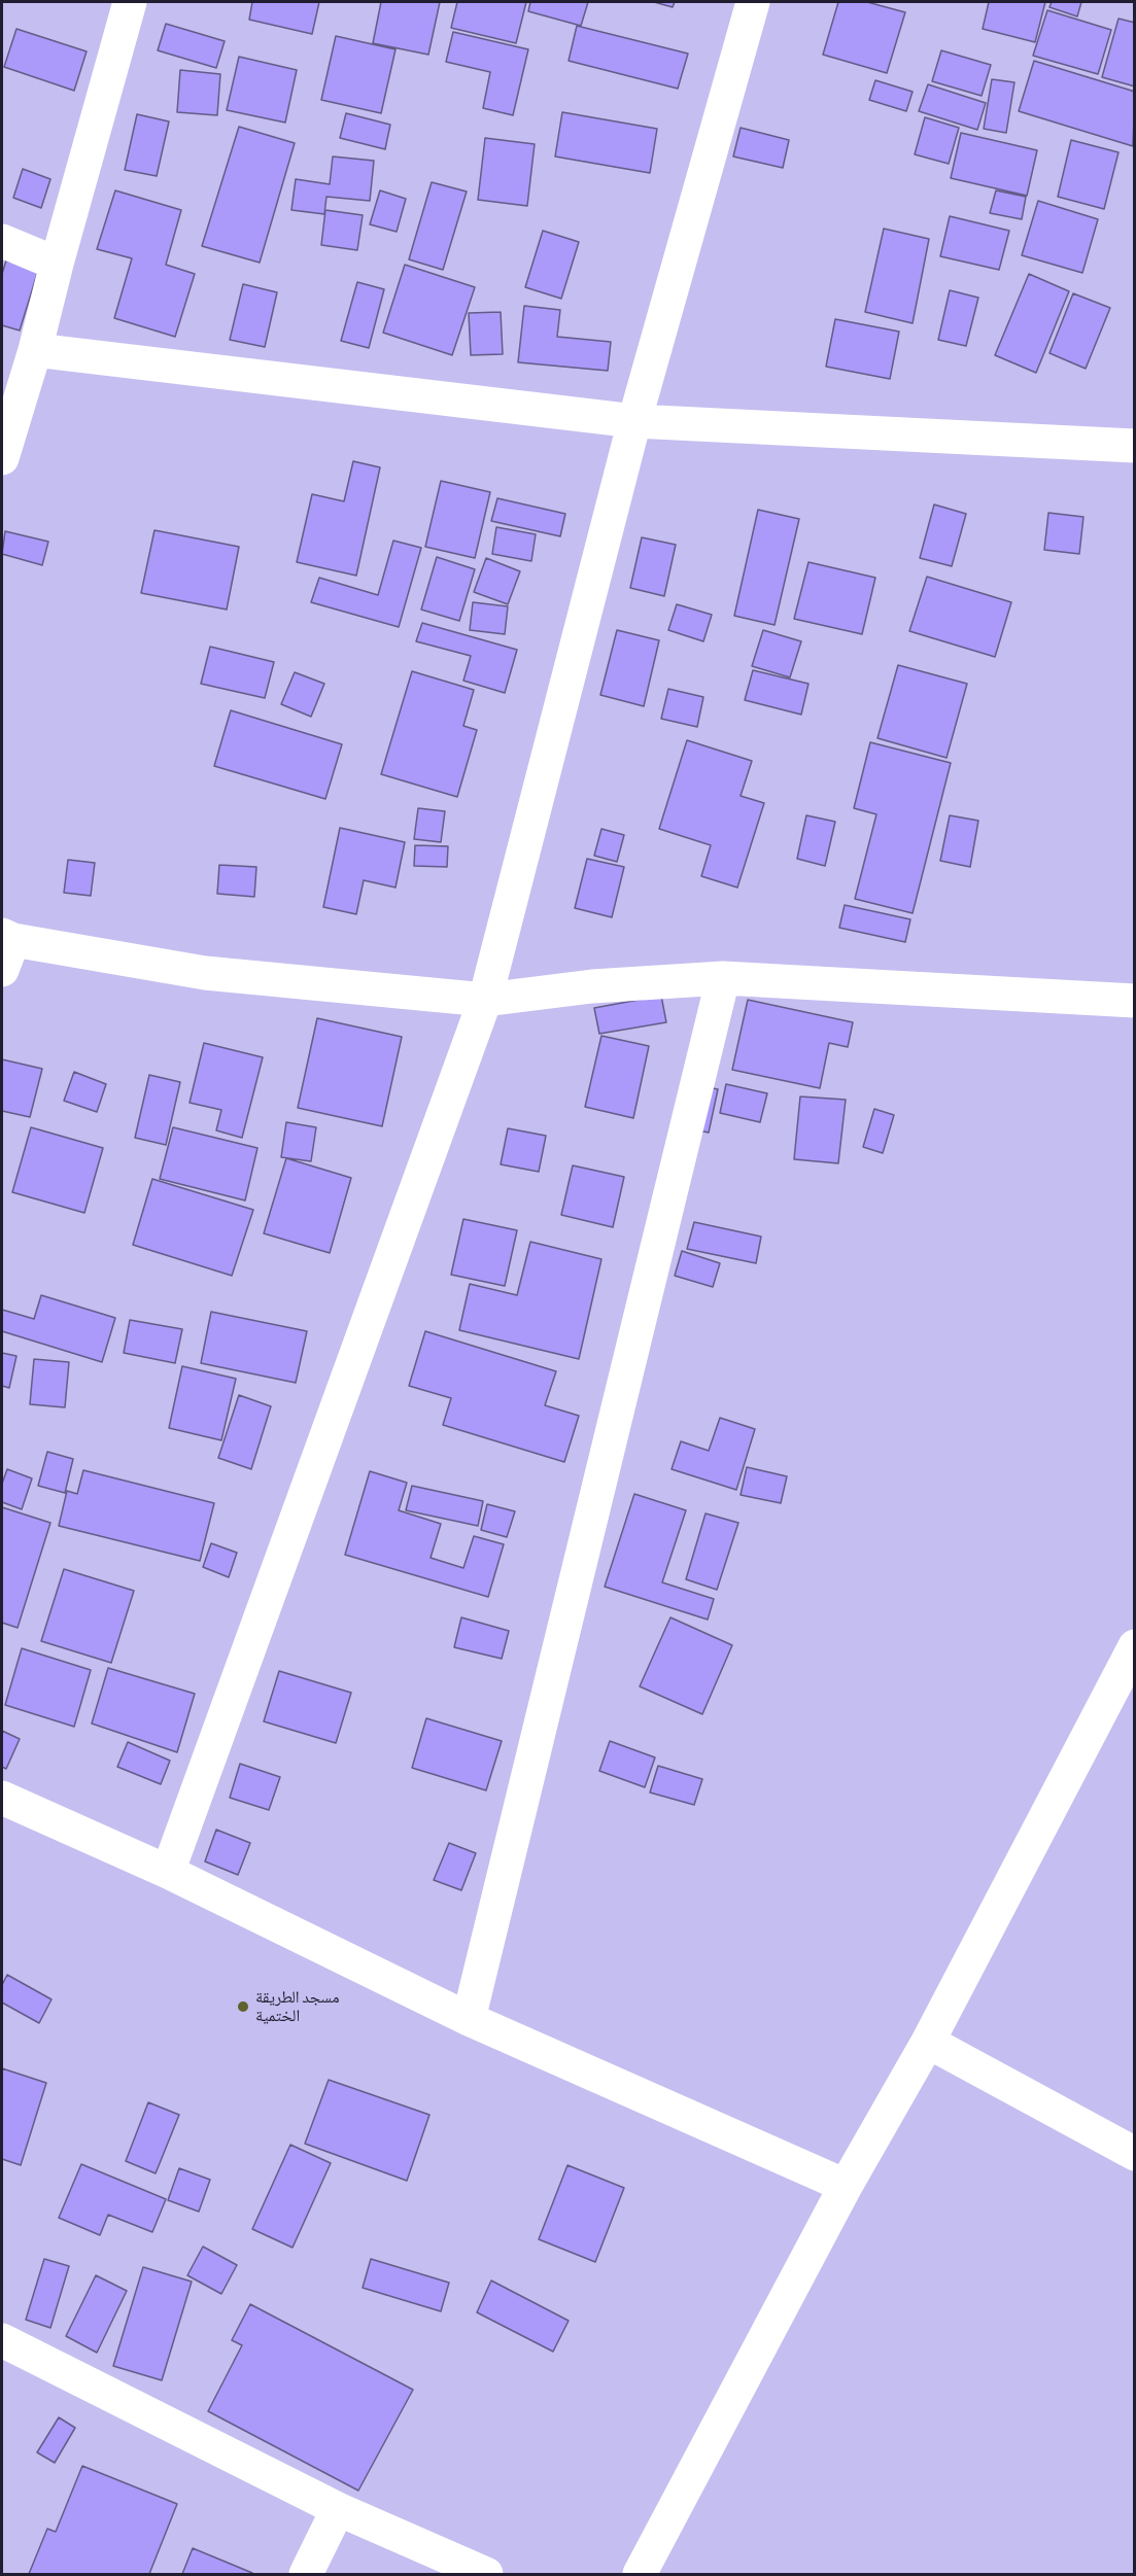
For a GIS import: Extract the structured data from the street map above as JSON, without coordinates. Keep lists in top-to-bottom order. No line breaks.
{"places":["مسجد الطريقة الختمية"]}
